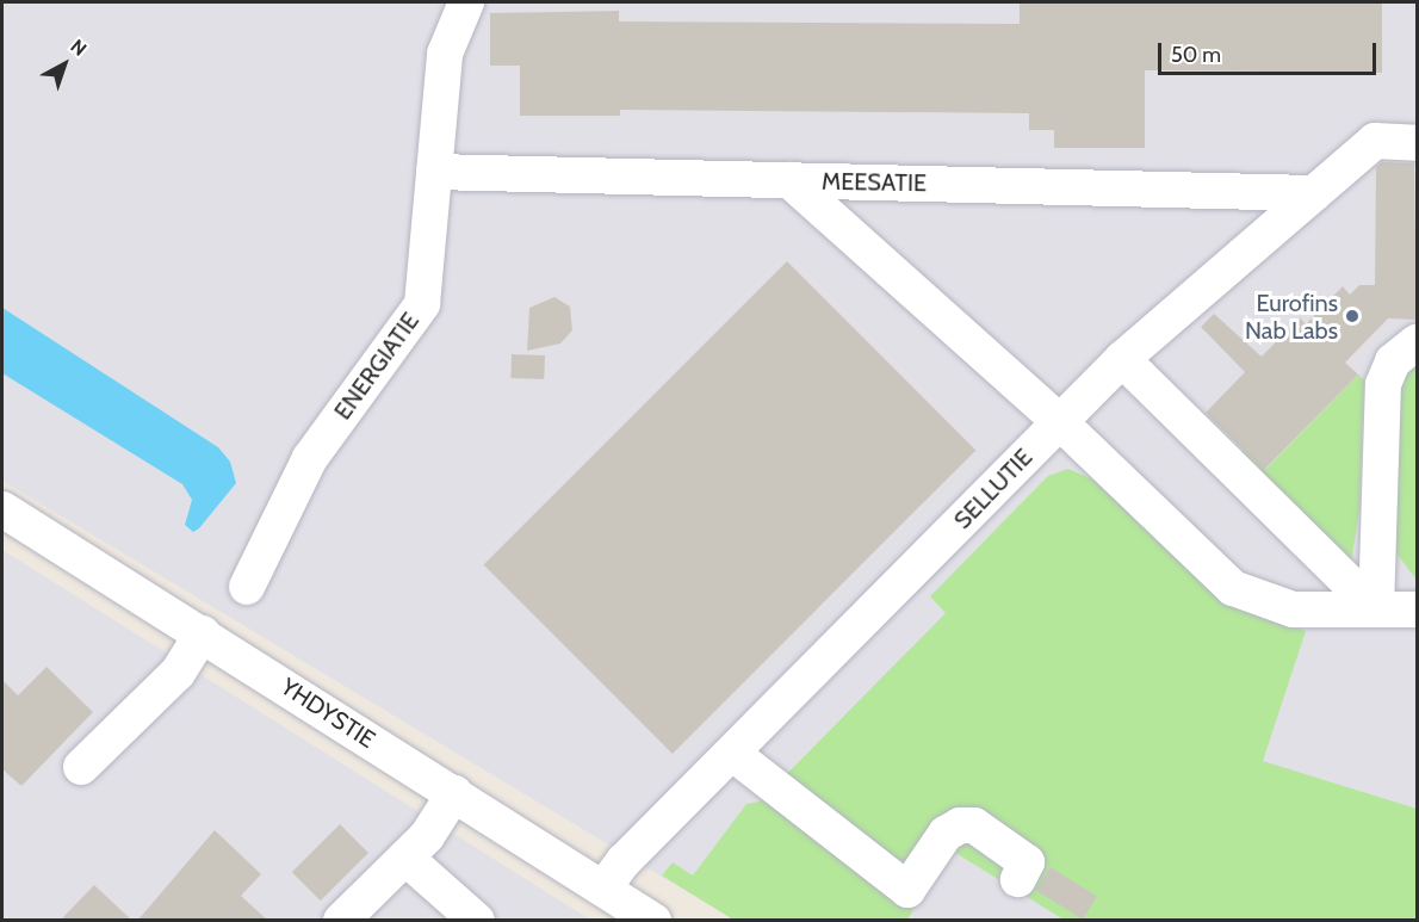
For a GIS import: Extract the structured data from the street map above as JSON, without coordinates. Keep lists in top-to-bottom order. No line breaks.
{"streets":{"lane":["MEESATIE","ENERGIATIE","SELLUTIE","YHDYSTIE"]},"crossings":[["MEESATIE","ENERGIATIE"],["MEESATIE","SELLUTIE"],["SELLUTIE","YHDYSTIE"]],"places":["Eurofins Nab Labs"],"scale_bar":"50 m","north":"top right"}
